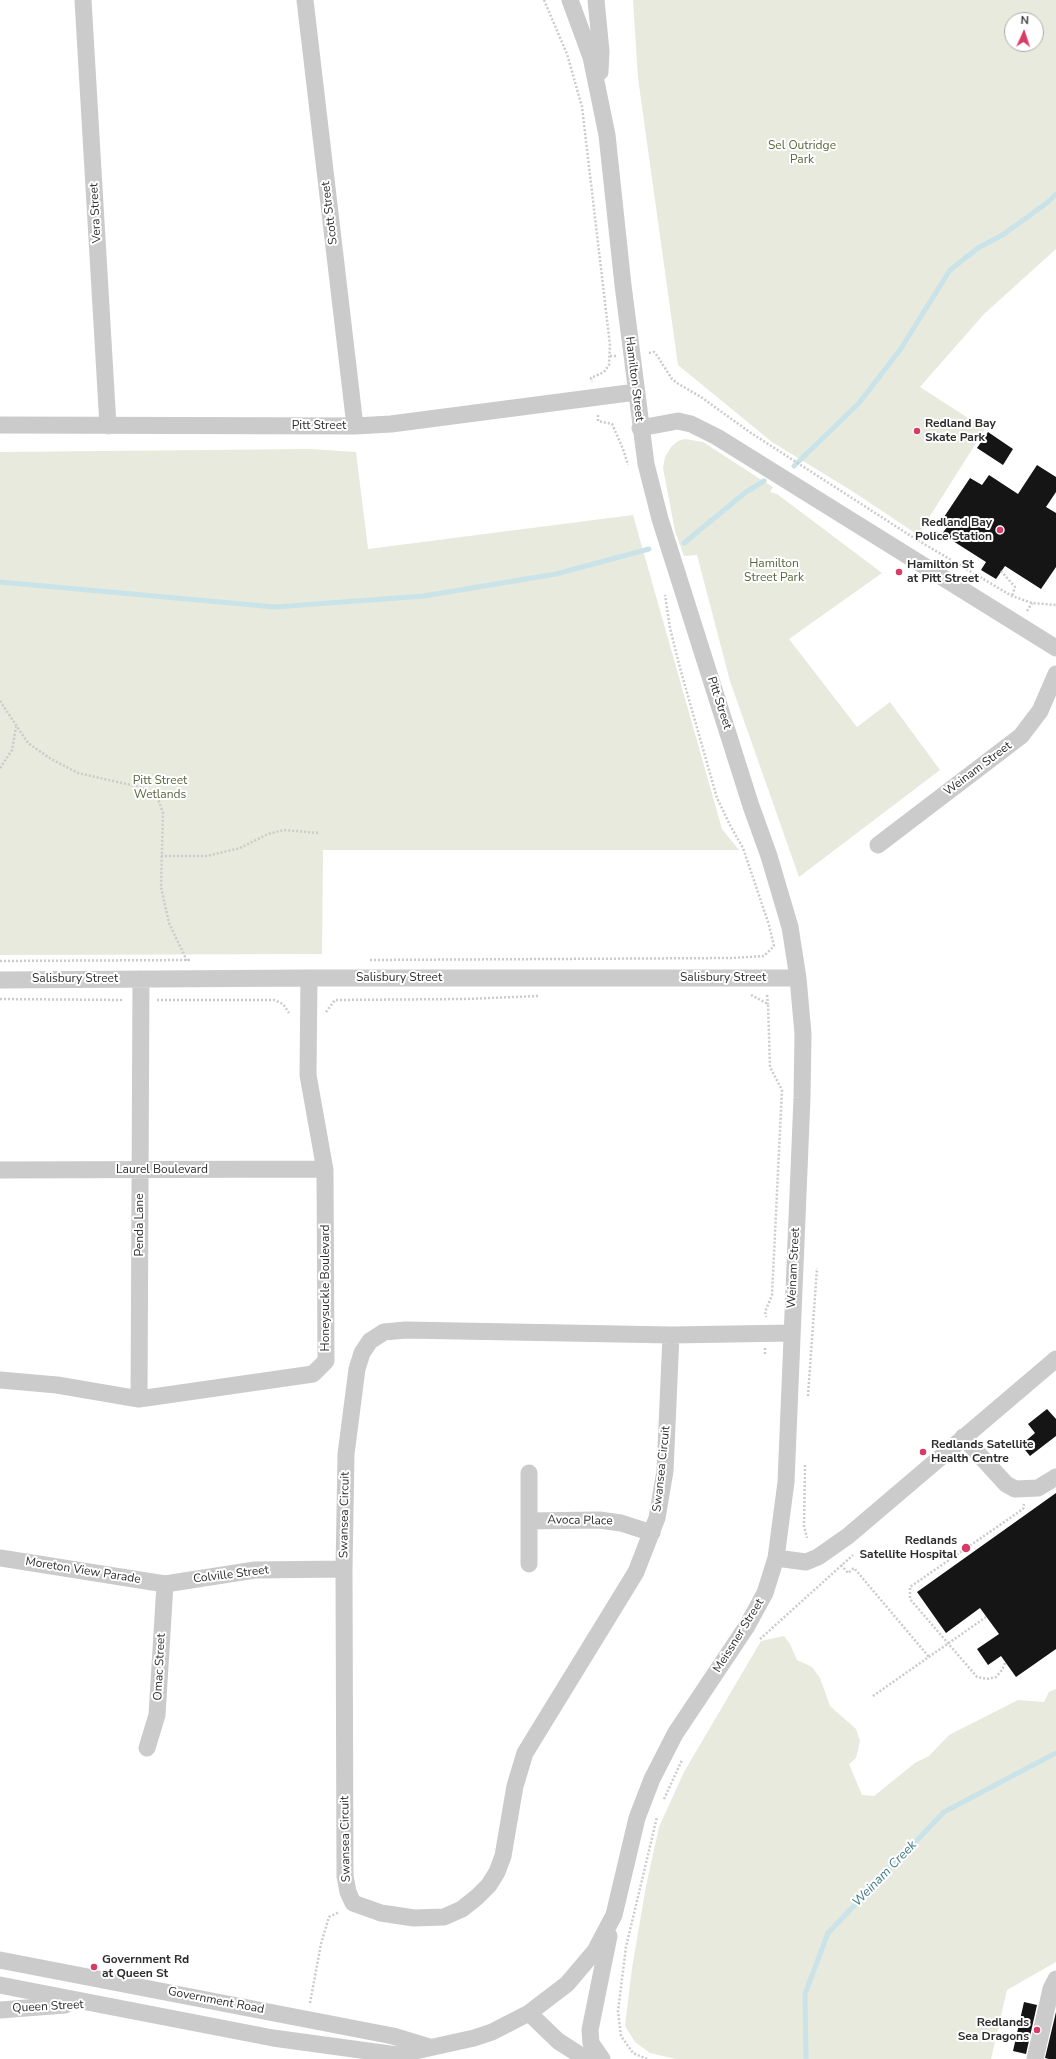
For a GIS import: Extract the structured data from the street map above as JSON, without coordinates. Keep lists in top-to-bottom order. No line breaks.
{"streets":{"street":["Vera Street","Scott Street","Hamilton Street","Pitt Street","Weinam Street","Salisbury Street","Laurel Boulevard","Penda Lane","Honeysuckle Boulevard","Swansea Circuit","Avoca Place","Moreton View Parade","Colville Street","Meissner Street","Omac Street","Government Road","Queen Street"]},"crossings":[["Vera Street","Pitt Street"],["Scott Street","Pitt Street"],["Hamilton Street","Pitt Street"],["Pitt Street","Weinam Street"],["Pitt Street","Salisbury Street"],["Weinam Street","Salisbury Street"],["Weinam Street","Swansea Circuit"],["Weinam Street","Meissner Street"],["Salisbury Street","Penda Lane"],["Salisbury Street","Honeysuckle Boulevard"],["Laurel Boulevard","Penda Lane"],["Laurel Boulevard","Honeysuckle Boulevard"],["Penda Lane","Honeysuckle Boulevard"],["Swansea Circuit","Avoca Place"],["Swansea Circuit","Colville Street"],["Moreton View Parade","Colville Street"],["Moreton View Parade","Omac Street"],["Colville Street","Omac Street"],["Meissner Street","Government Road"],["Government Road","Queen Street"]],"water":["Weinam Creek"],"parks":["Sel Outridge Park","Hamilton Street Park","Pitt Street Wetlands"],"places":["Redland Bay Skate Park","Redland Bay Police Station","Hamilton St at Pitt Street","Redlands Satellite Health Centre","Redlands Satellite Hospital","Government Rd at Queen St","Redlands Sea Dragons"],"north":"top"}
